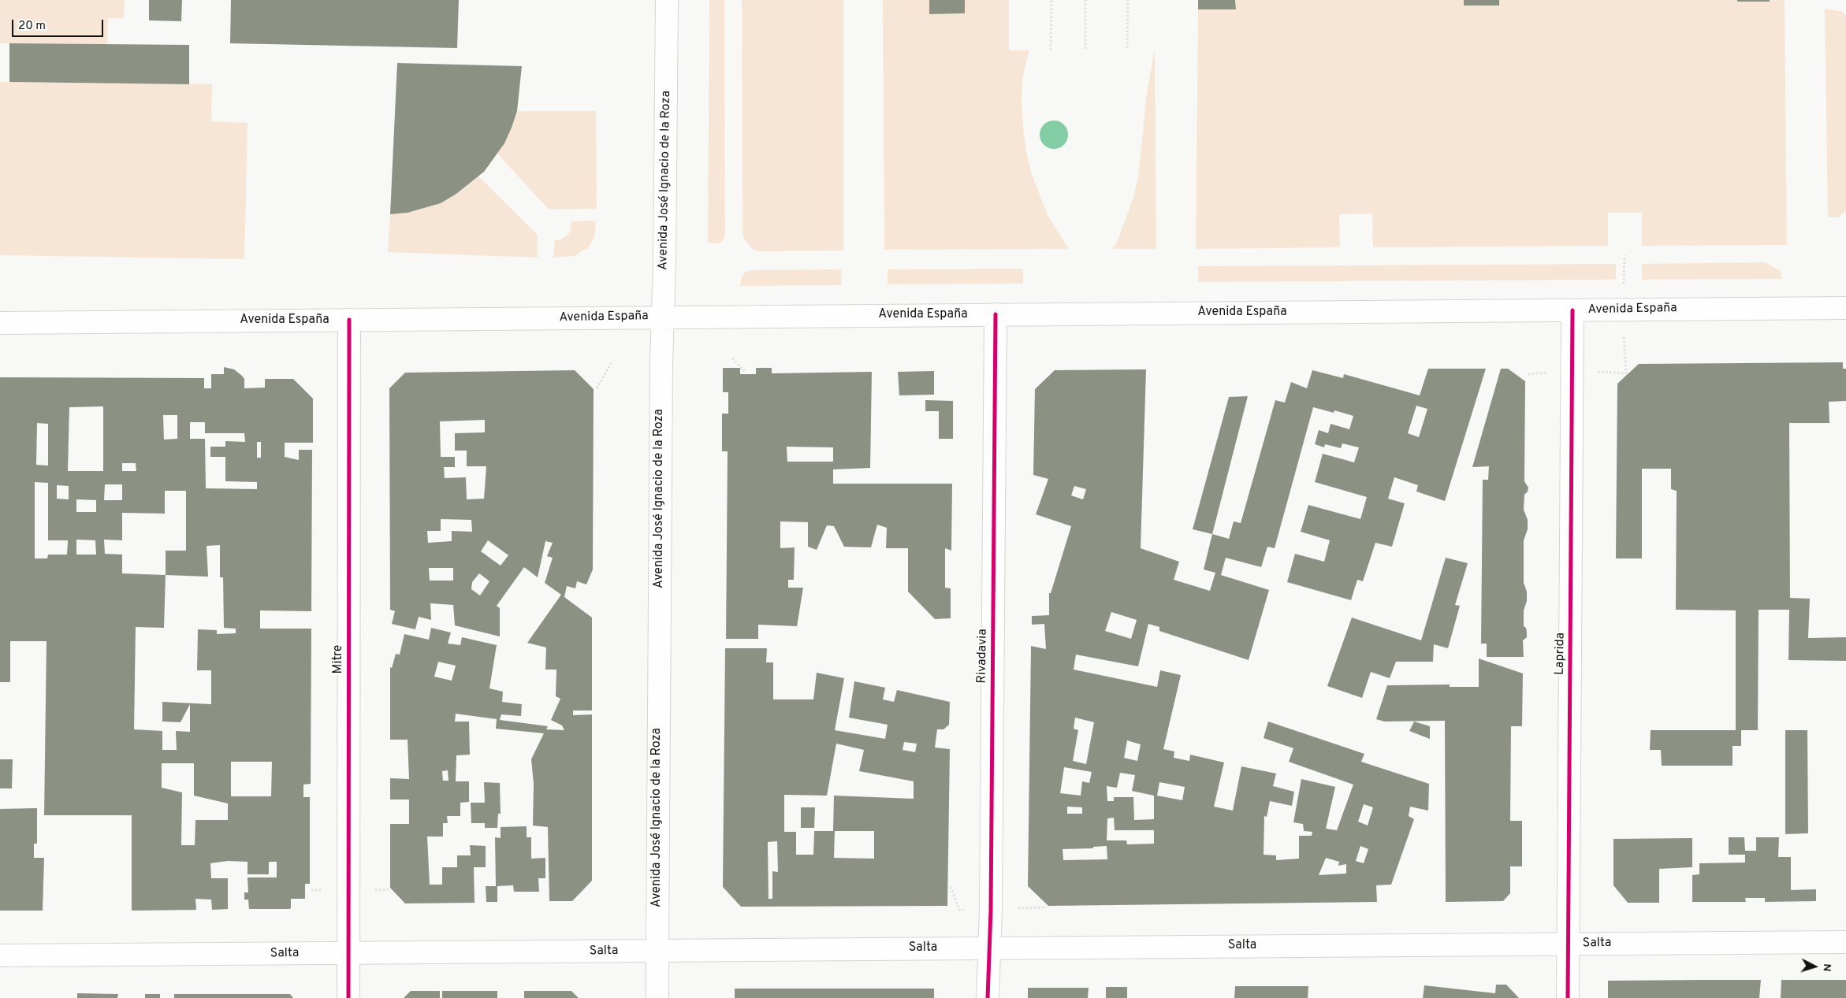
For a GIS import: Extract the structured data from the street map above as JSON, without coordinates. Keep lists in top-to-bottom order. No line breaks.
{"streets":{"main road":["Avenida José Ignacio de la Roza","Avenida España","Laprida","Rivadavia","Mitre","Salta"]},"crossings":[["Avenida José Ignacio de la Roza","Avenida España"],["Avenida José Ignacio de la Roza","Salta"],["Avenida España","Laprida"],["Avenida España","Rivadavia"],["Avenida España","Mitre"],["Laprida","Salta"],["Rivadavia","Salta"],["Mitre","Salta"]],"scale_bar":"20 m","north":"right"}
